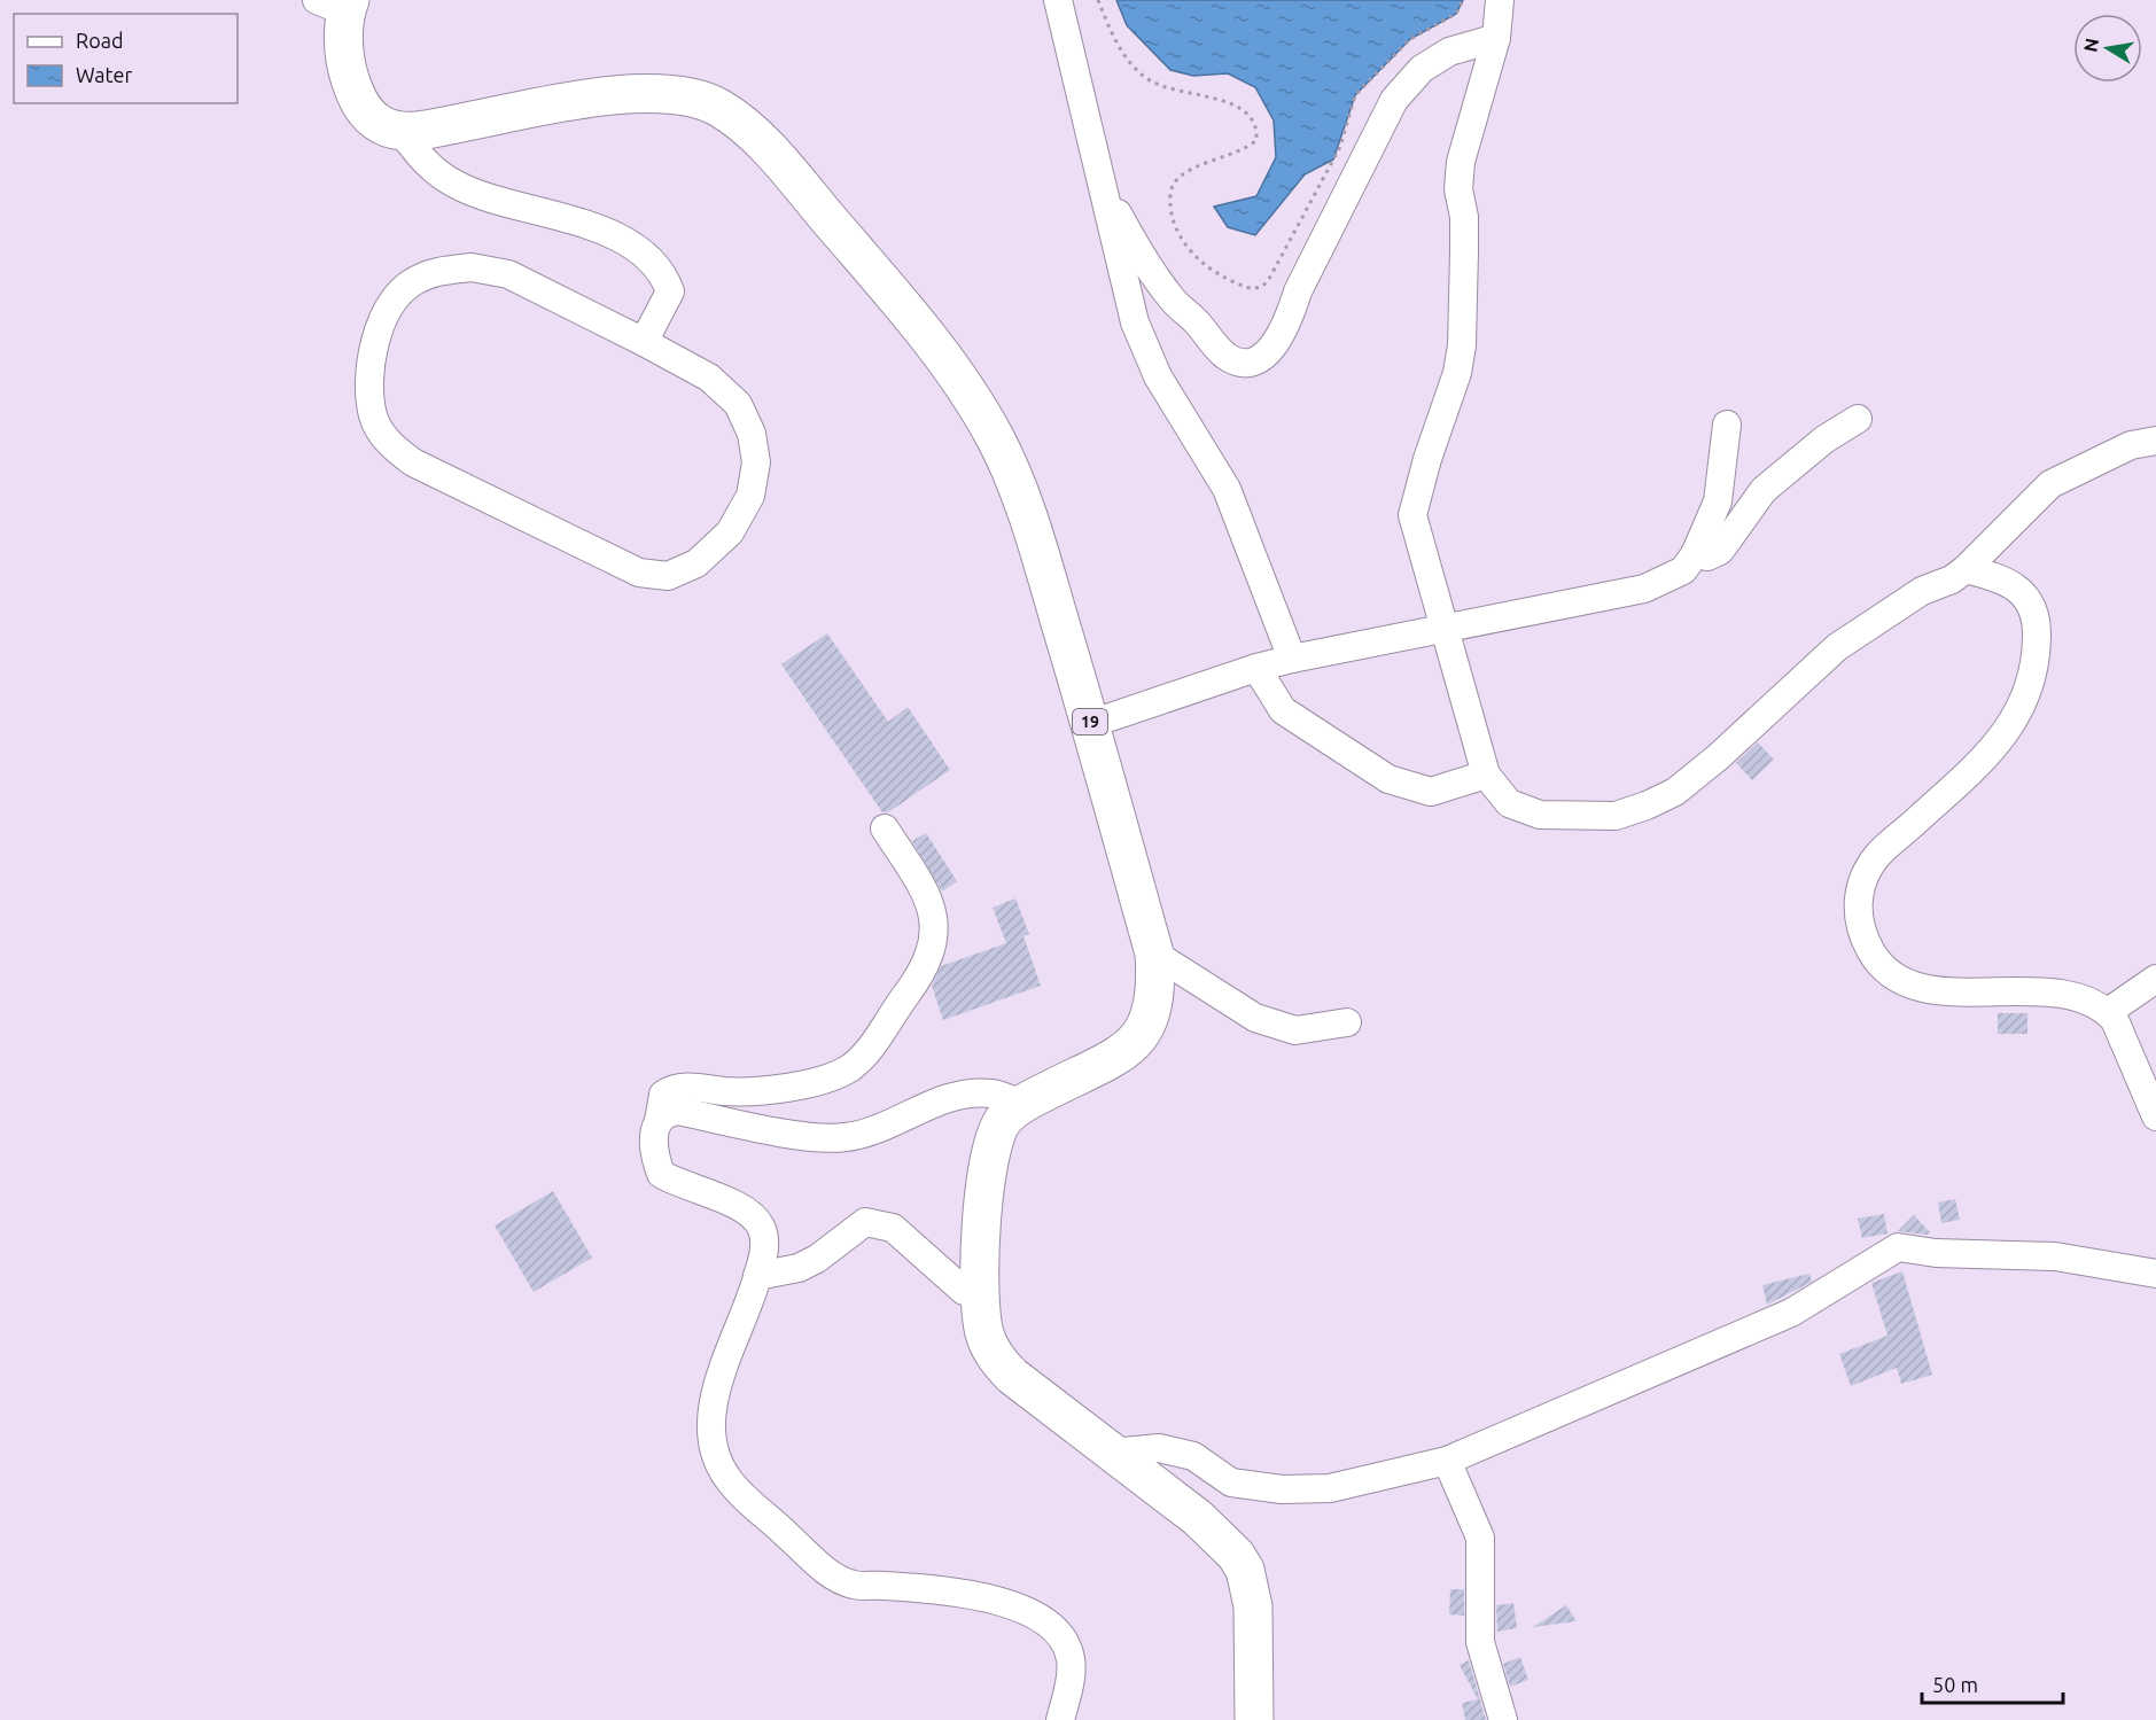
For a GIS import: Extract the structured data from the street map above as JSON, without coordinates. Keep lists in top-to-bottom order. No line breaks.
{"streets":{"highway":["19"]},"legend":["Road","Water"],"scale_bar":"50 m","north":"left"}
